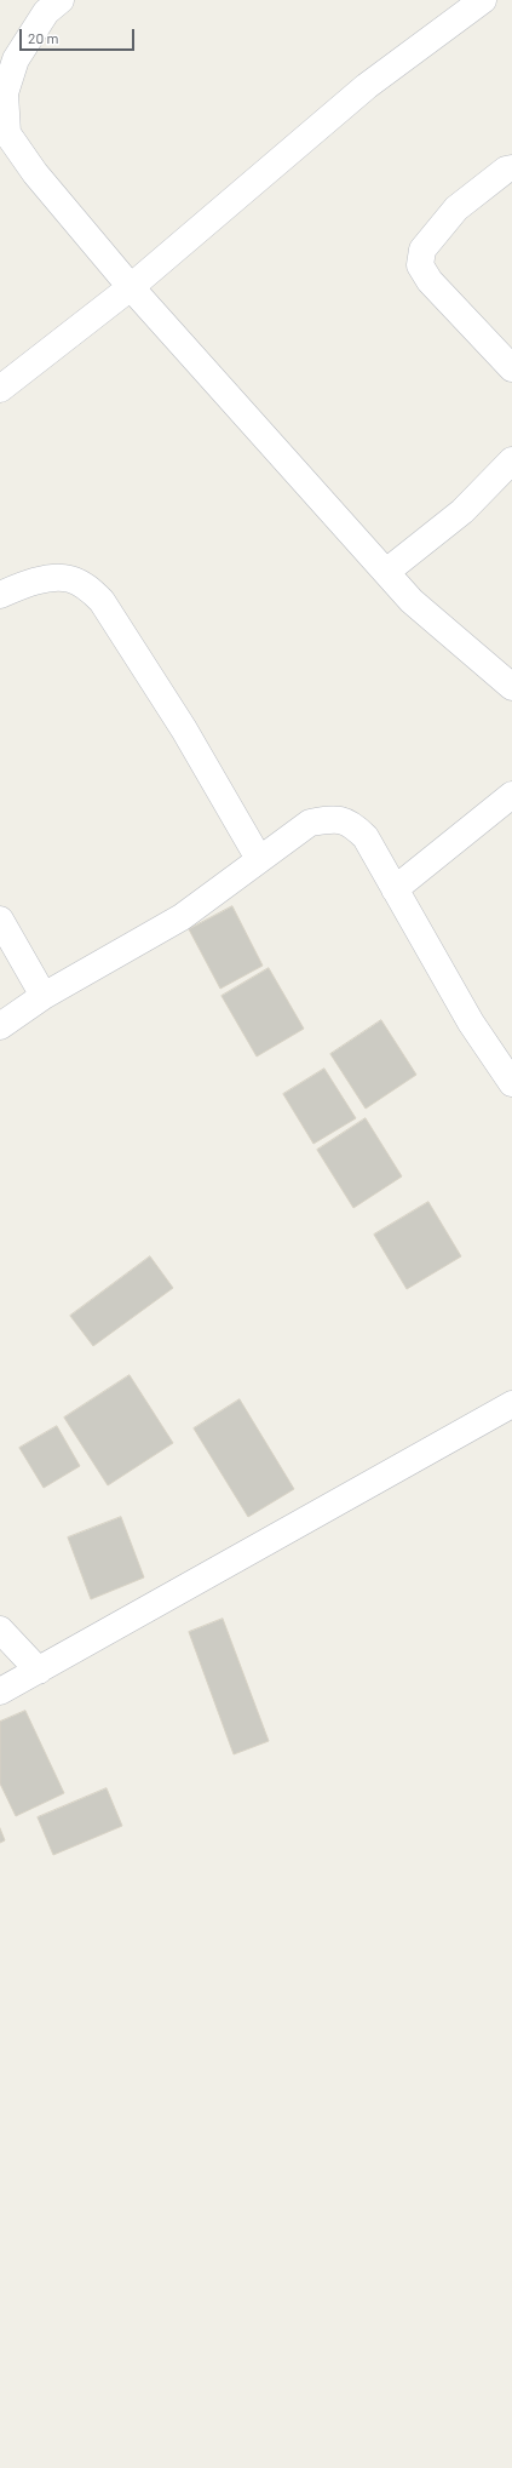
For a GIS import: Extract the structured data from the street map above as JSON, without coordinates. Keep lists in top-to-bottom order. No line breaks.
{"scale_bar":"20 m"}
